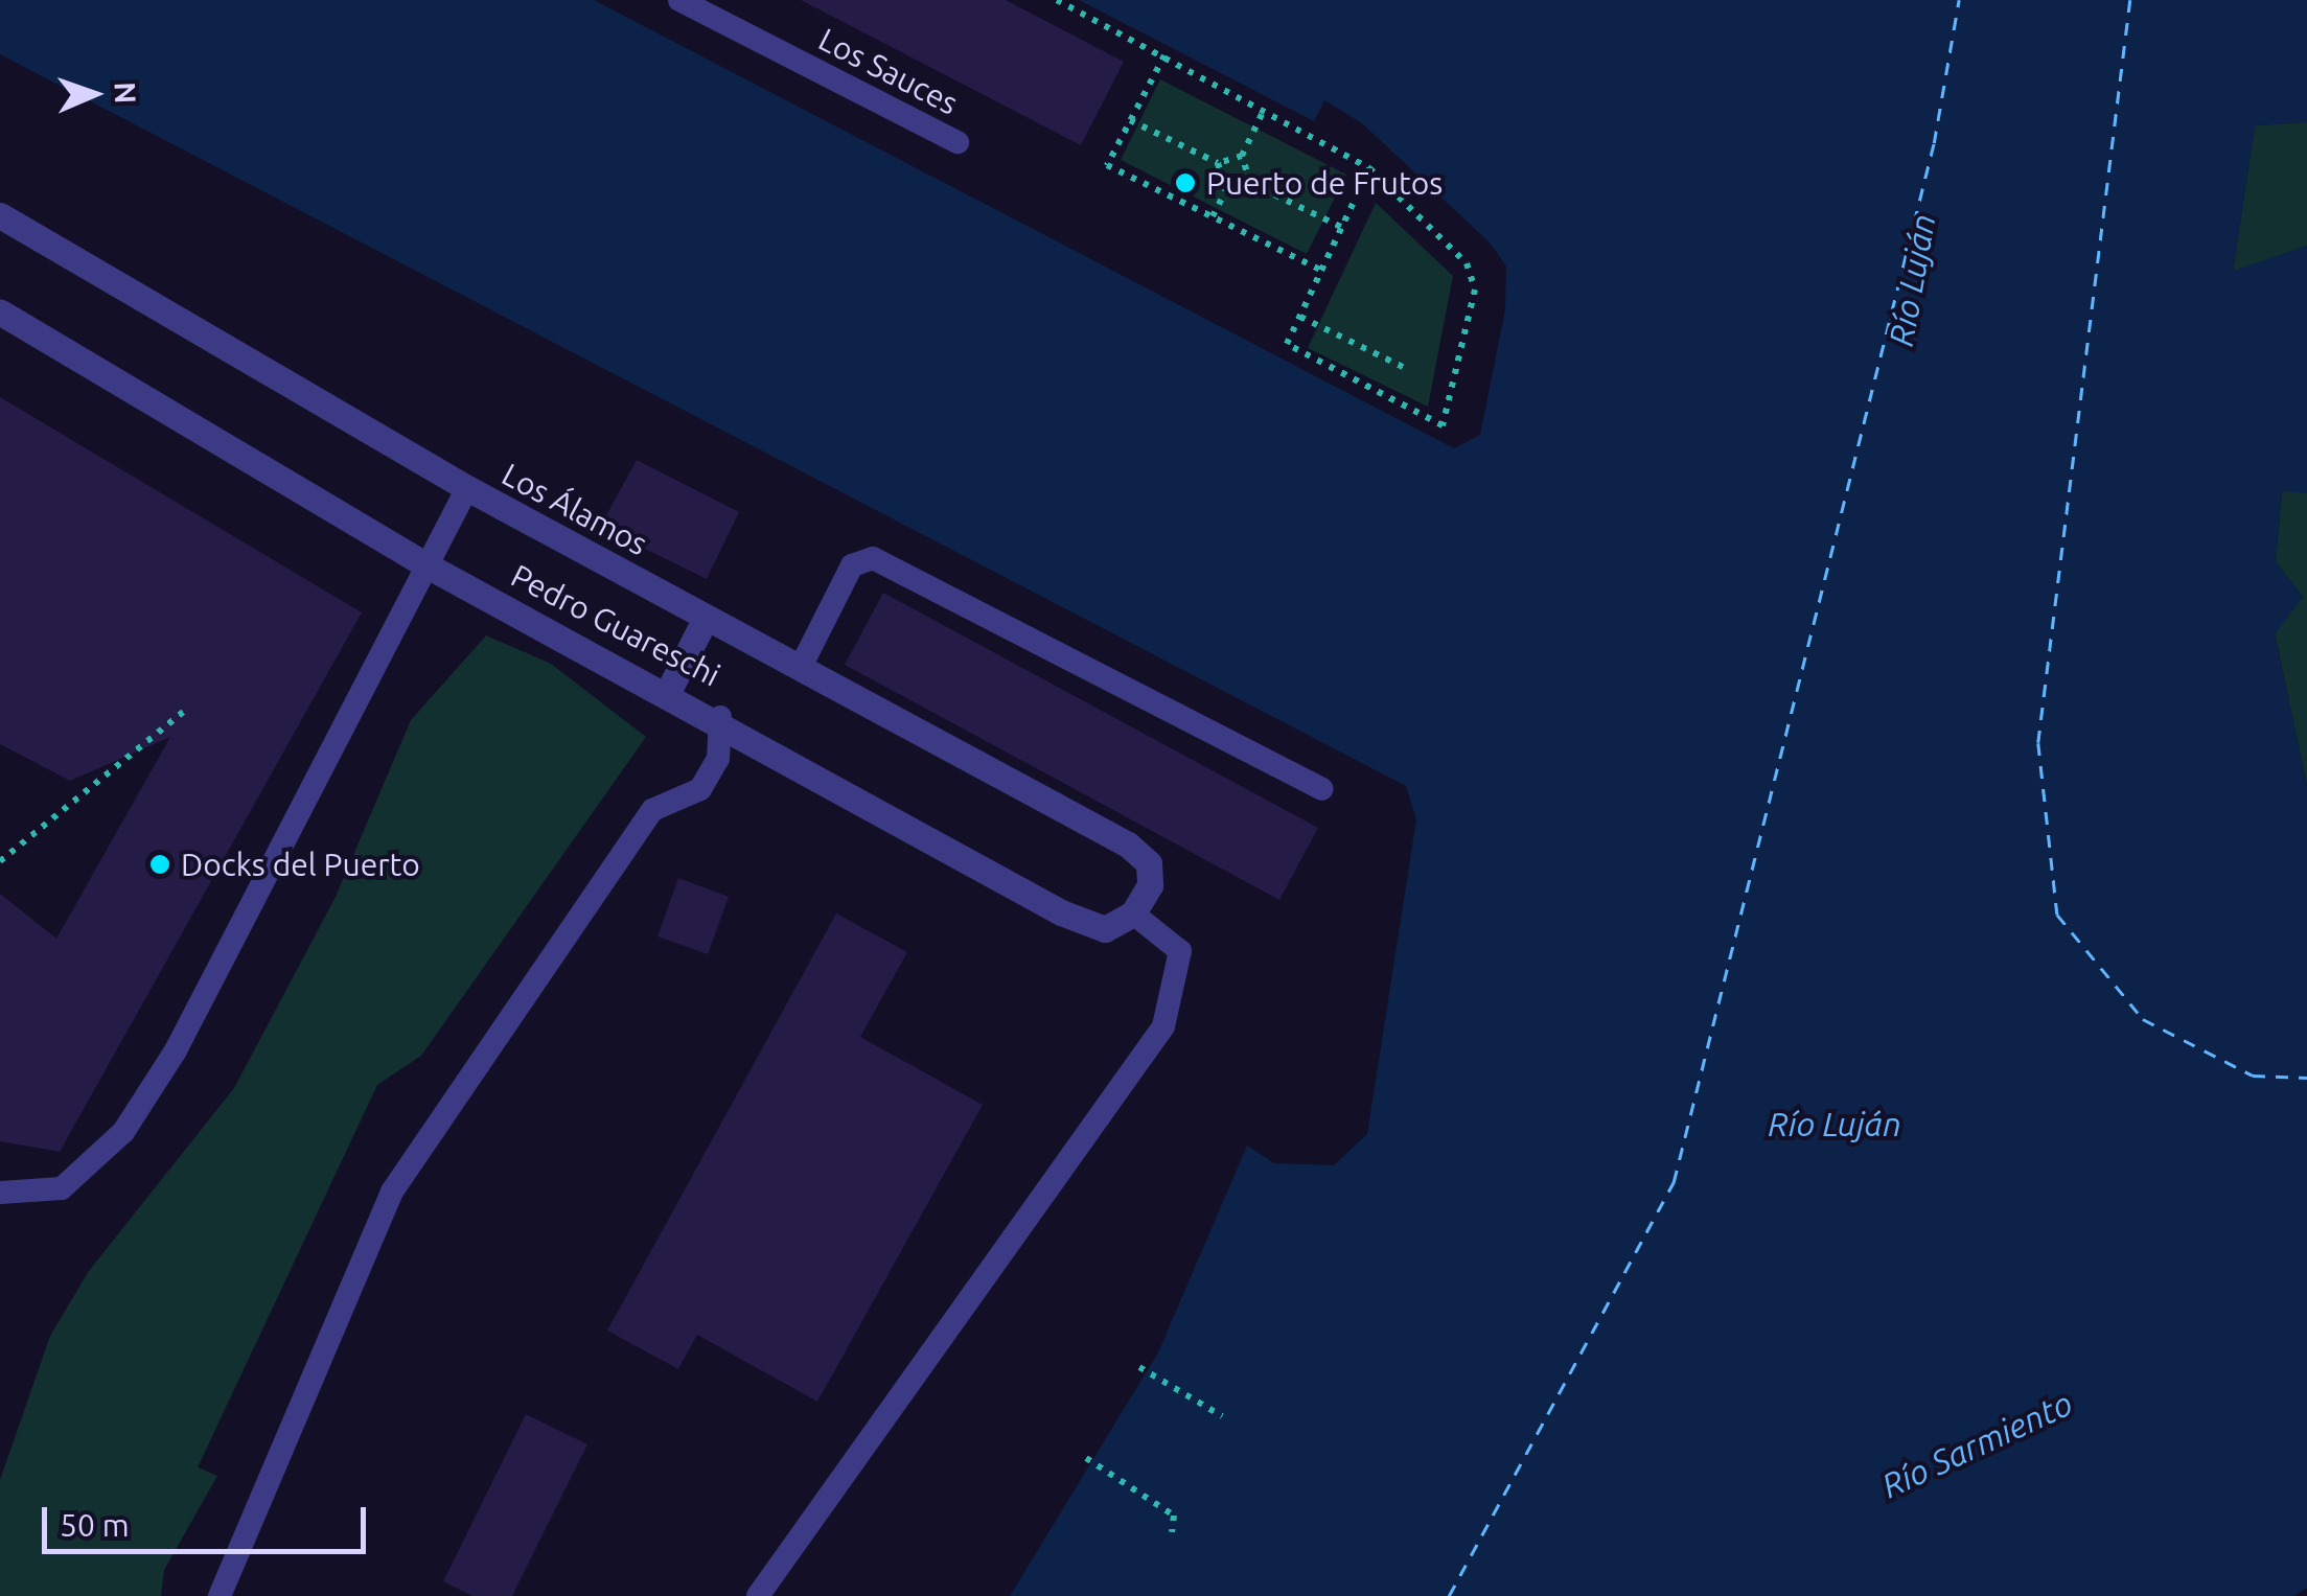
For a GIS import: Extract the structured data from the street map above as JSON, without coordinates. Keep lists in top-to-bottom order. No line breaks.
{"streets":{"street":["Los Álamos","Pedro Guareschi"],"lane":["Los Sauces"]},"crossings":[["Los Álamos","Pedro Guareschi"]],"water":["Río Luján","Río Sarmiento"],"places":["Puerto de Frutos","Docks del Puerto"],"scale_bar":"50 m","north":"right"}
